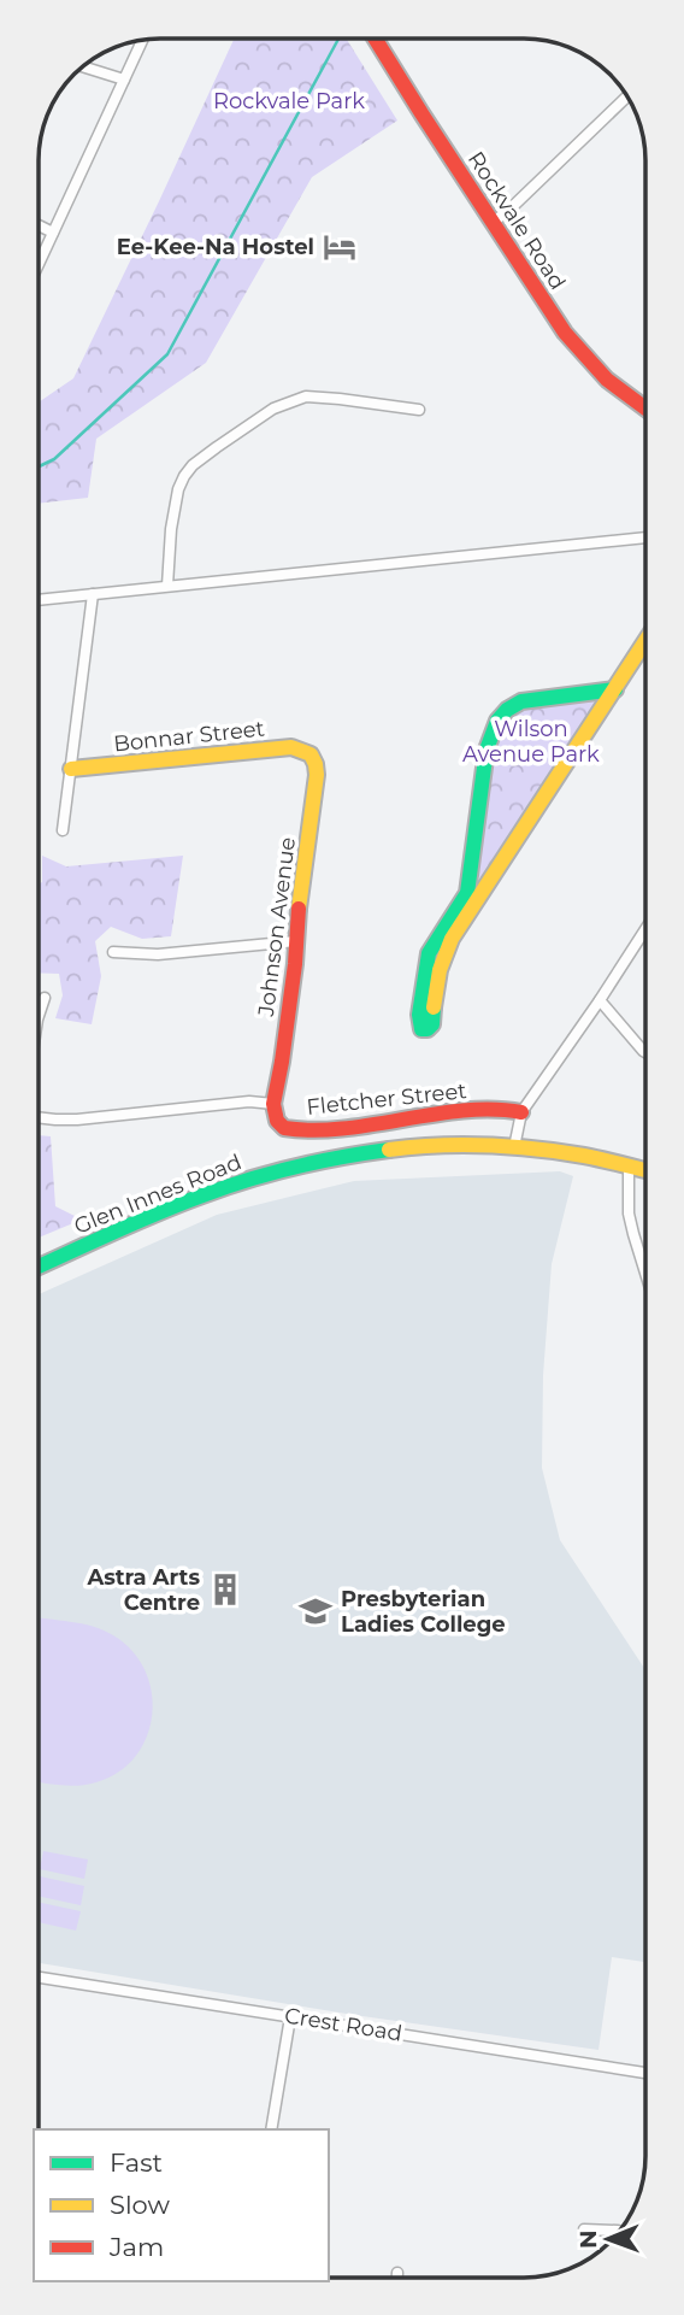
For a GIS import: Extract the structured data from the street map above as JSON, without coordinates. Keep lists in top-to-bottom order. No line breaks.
{"streets":{"street":["Rockvale Road","Bonnar Street","Johnson Avenue","Fletcher Street","Glen Innes Road","Crest Road"]},"crossings":[["Bonnar Street","Johnson Avenue"],["Johnson Avenue","Fletcher Street"]],"parks":["Rockvale Park","Wilson Avenue Park"],"places":{"hotel":["Ee-Kee-Na Hostel"],"building":["Astra Arts Centre"],"school or university":["Presbyterian Ladies College"]},"legend":["Fast","Slow","Jam"],"north":"left"}
